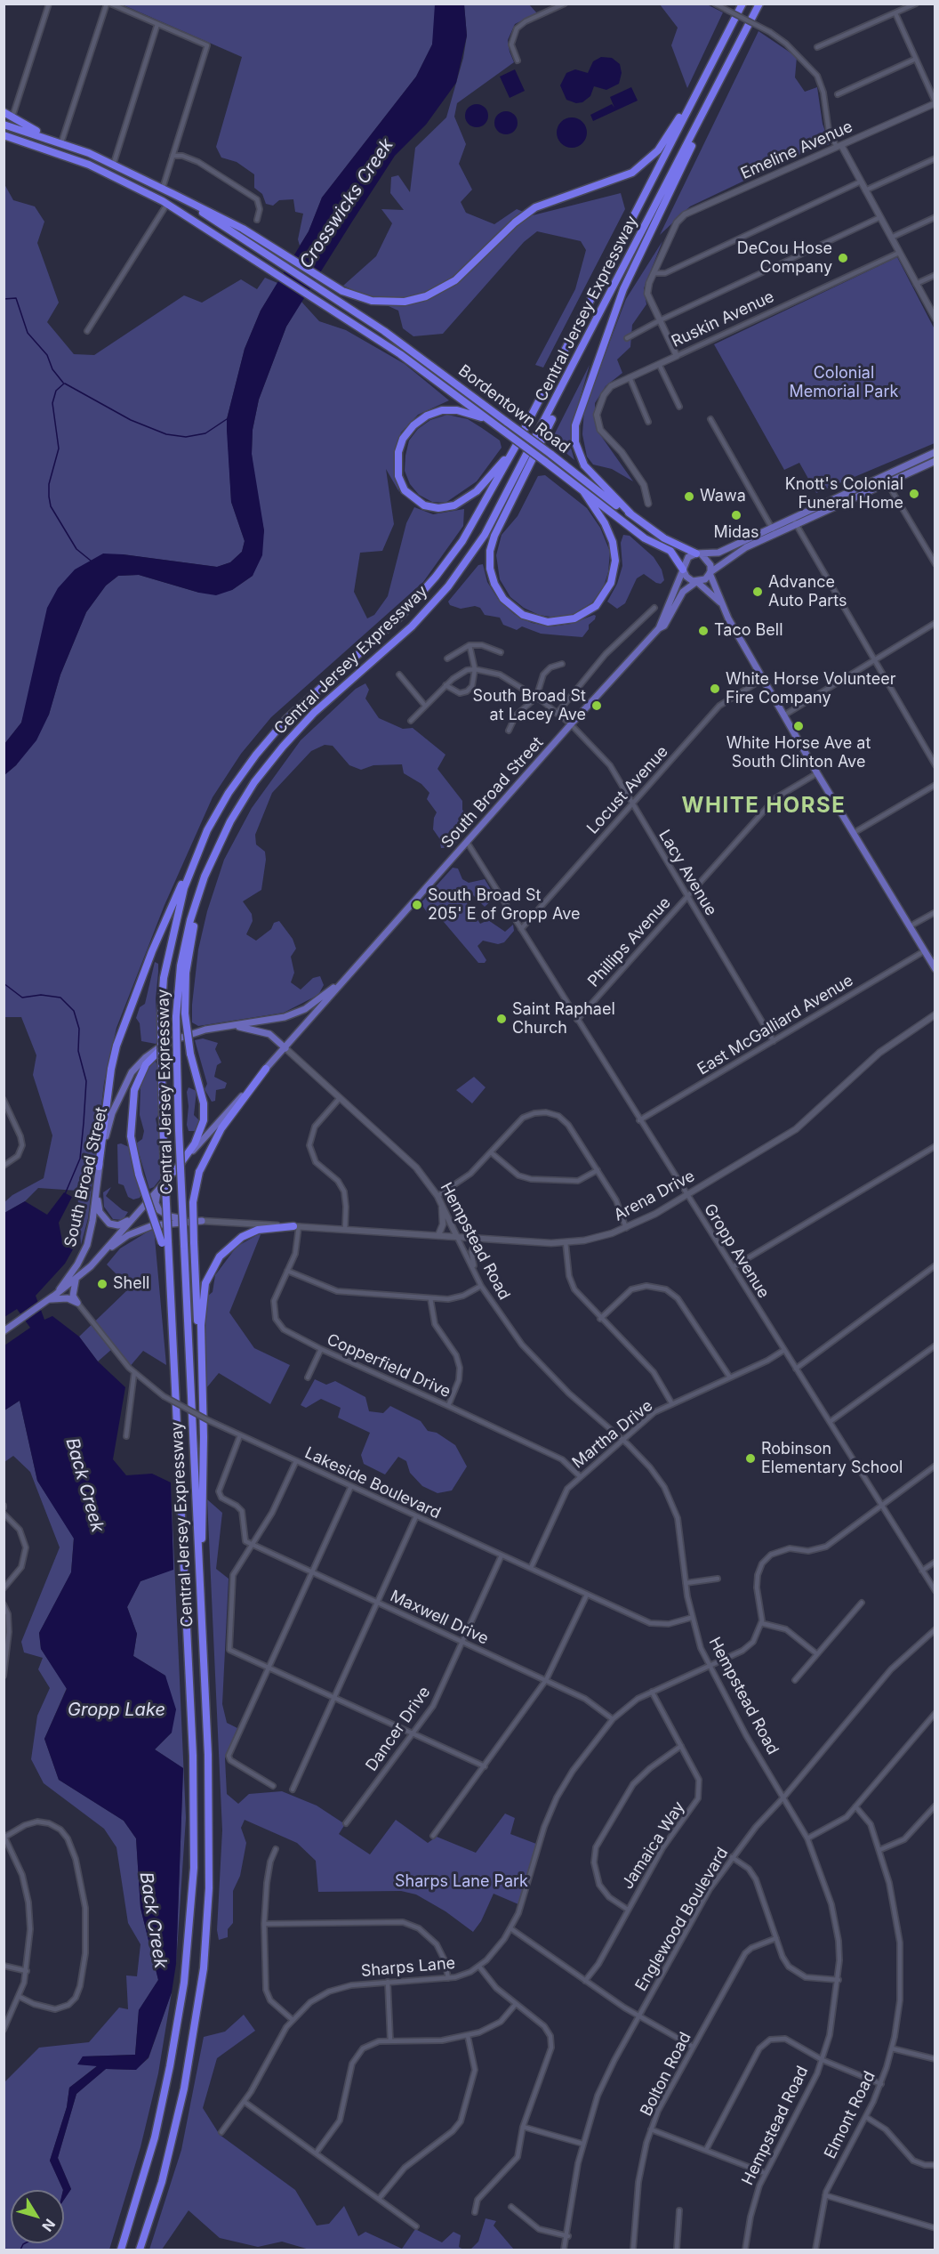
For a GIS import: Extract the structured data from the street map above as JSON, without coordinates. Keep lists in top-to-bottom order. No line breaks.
{"streets":{"highway":["Central Jersey Expressway","Bordentown Road"],"main road":["South Broad Street"],"street":["Emeline Avenue","Ruskin Avenue","Locust Avenue","Lacy Avenue","Phillips Avenue","East McGalliard Avenue","Arena Drive","Hempstead Road","Gropp Avenue","Copperfield Drive","Martha Drive","Lakeside Boulevard","Maxwell Drive","Dancer Drive","Jamaica Way","Englewood Boulevard","Sharps Lane","Bolton Road","Elmont Road"]},"crossings":[["Bordentown Road","South Broad Street"],["Locust Avenue","Lacy Avenue"],["Locust Avenue","Gropp Avenue"],["South Broad Street","Lacy Avenue"],["South Broad Street","Hempstead Road"],["South Broad Street","Gropp Avenue"],["Lacy Avenue","Phillips Avenue"],["Lacy Avenue","East McGalliard Avenue"],["Phillips Avenue","Gropp Avenue"],["East McGalliard Avenue","Gropp Avenue"],["Arena Drive","Hempstead Road"],["Arena Drive","Gropp Avenue"],["Arena Drive","Copperfield Drive"],["Hempstead Road","Martha Drive"],["Hempstead Road","Lakeside Boulevard"],["Hempstead Road","Englewood Boulevard"],["Hempstead Road","Sharps Lane"],["Gropp Avenue","Martha Drive"],["Copperfield Drive","Martha Drive"],["Martha Drive","Lakeside Boulevard"],["Lakeside Boulevard","Dancer Drive"],["Maxwell Drive","Dancer Drive"],["Maxwell Drive","Sharps Lane"],["Jamaica Way","Sharps Lane"]],"districts":["WHITE HORSE"],"water":["Crosswicks Creek","Back Creek","Gropp Lake"],"parks":["Colonial Memorial Park","Sharps Lane Park"],"places":["DeCou Hose Company","Knott's Colonial Funeral Home","Wawa","Midas","Advance Auto Parts","Taco Bell","White Horse Volunteer Fire Company","South Broad St at Lacey Ave","White Horse Ave at South Clinton Ave","South Broad St 205' E of Gropp Ave","Saint Raphael Church","Shell","Robinson Elementary School"],"north":"bottom right"}
